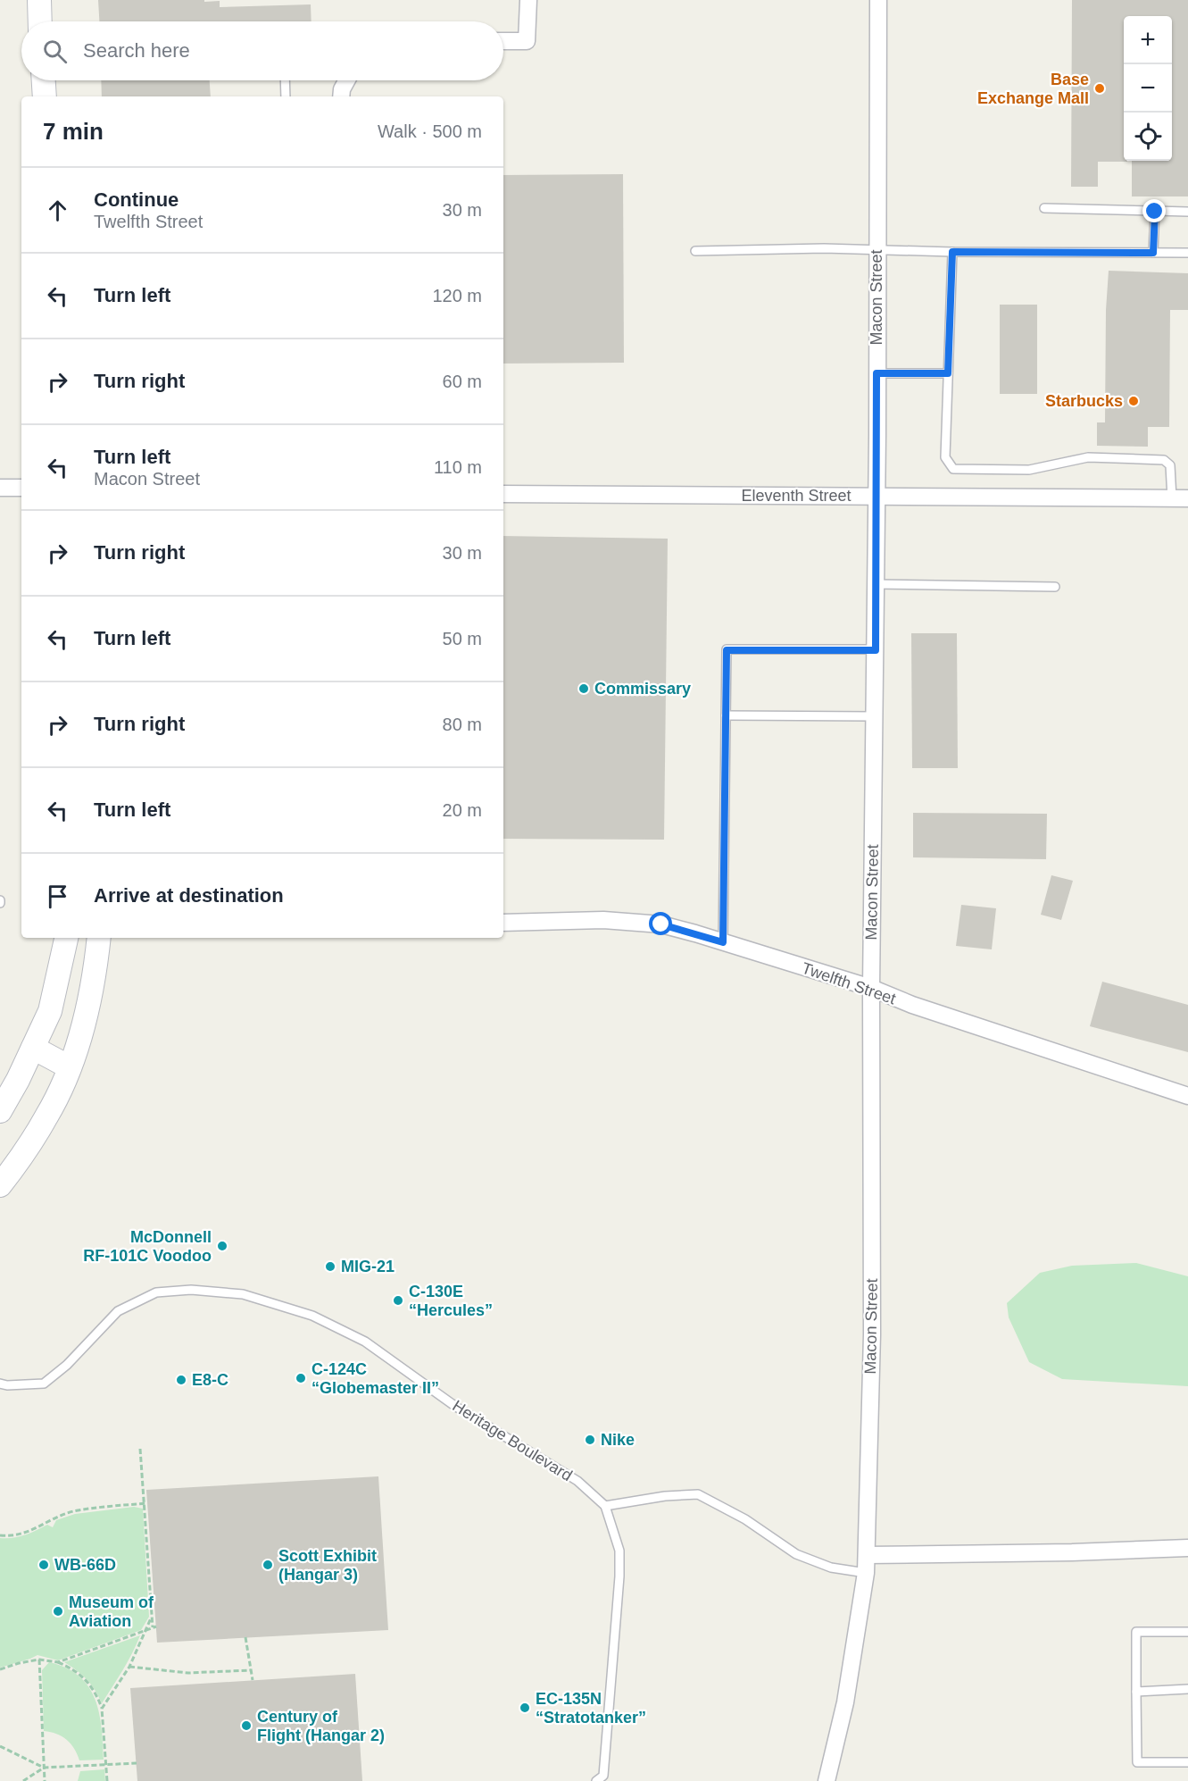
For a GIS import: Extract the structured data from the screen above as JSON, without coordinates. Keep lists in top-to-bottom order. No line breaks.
{"streets":{"street":["Macon Street","Eleventh Street","Twelfth Street"],"lane":["Heritage Boulevard"]},"crossings":[["Macon Street","Eleventh Street"],["Macon Street","Twelfth Street"]],"places":["Base Exchange Mall","Starbucks","Commissary","McDonnell RF-101C Voodoo","MIG-21","C-130E “Hercules”","C-124C “Globemaster II”","E8-C","Nike","WB-66D","Scott Exhibit (Hangar 3)","Museum of Aviation","EC-135N “Stratotanker”","Century of Flight (Hangar 2)"],"page":{"map_buttons":["+","−"],"search":"Search here","heading":["7 min","Walk · 500 m"],"list":[["Continue","Twelfth Street","30 m"],["Turn left","120 m"],["Turn right","60 m"],["Turn left","Macon Street","110 m"],["Turn right","30 m"],["Turn left","50 m"],["Turn right","80 m"],["Turn left","20 m"],"Arrive at destination"]}}
